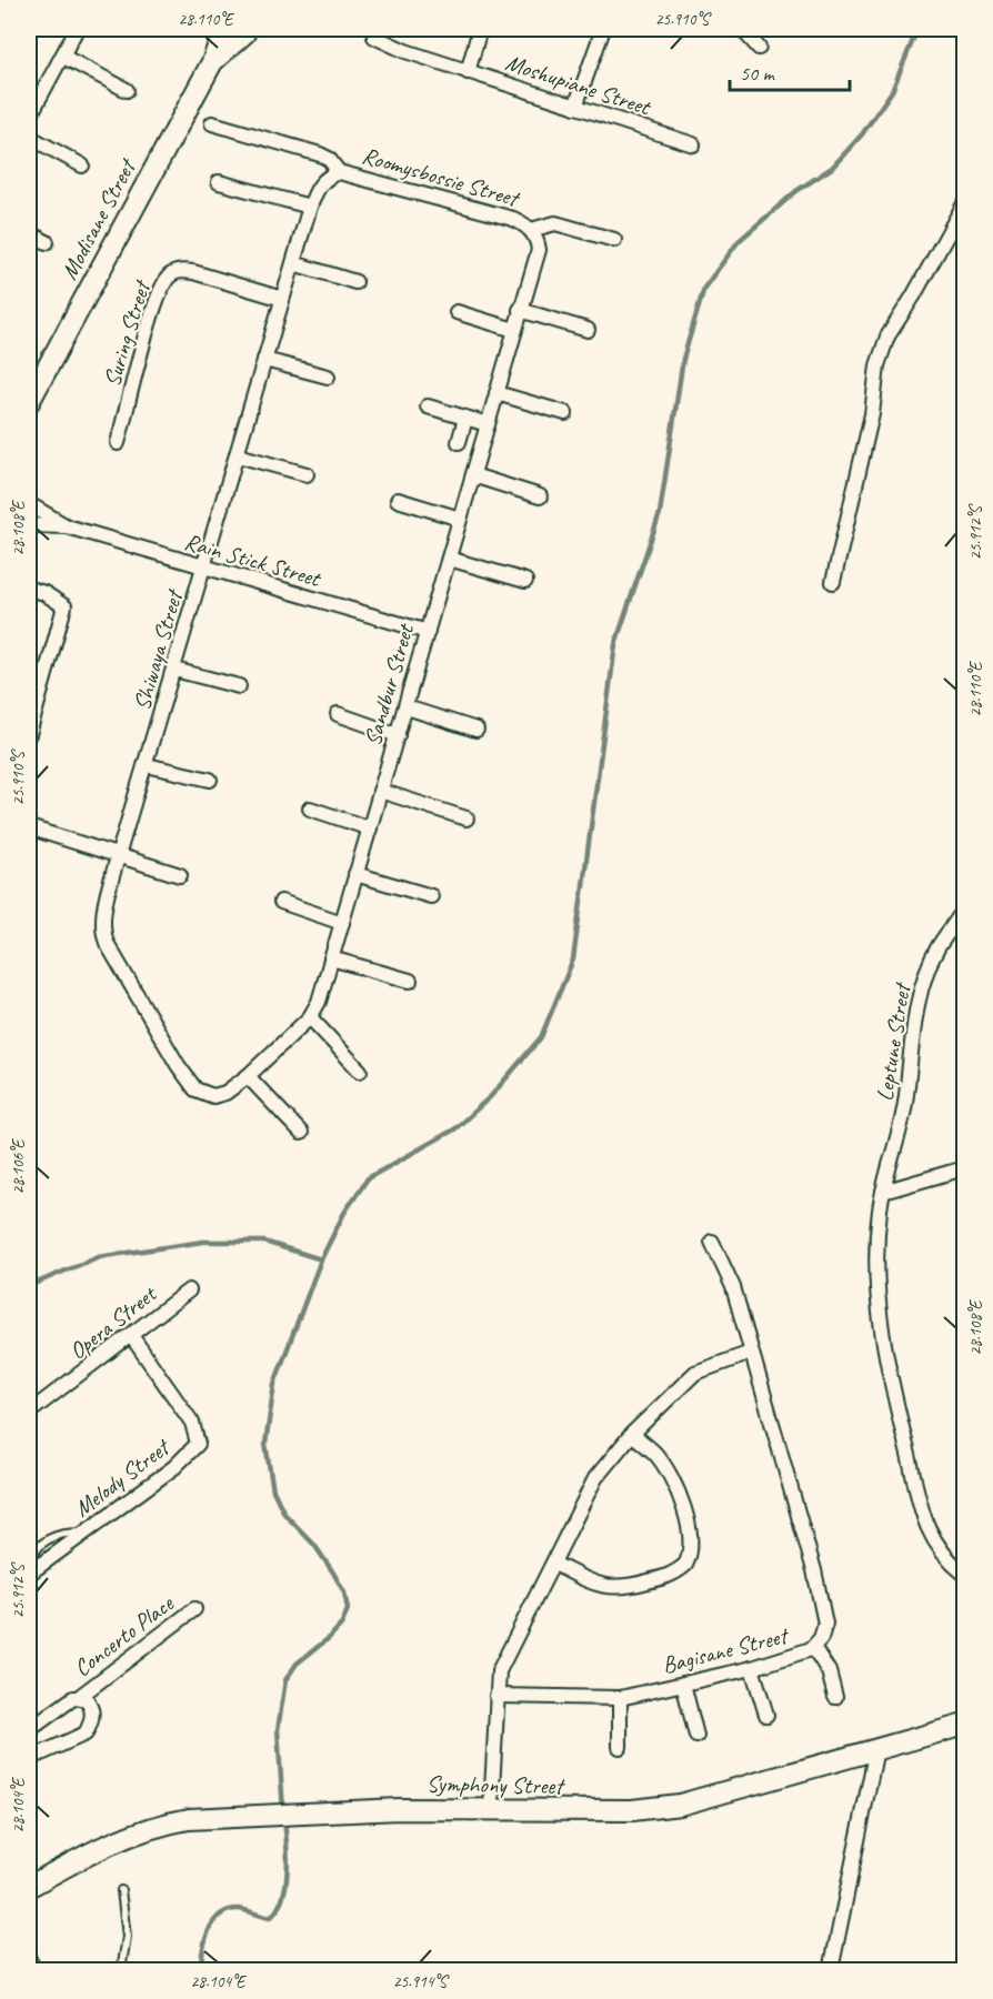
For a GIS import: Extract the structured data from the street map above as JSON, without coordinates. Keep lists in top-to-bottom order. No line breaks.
{"streets":{"street":["Moshupiane Street","Roomysbossie Street","Modisane Street","Suring Street","Rain Stick Street","Shiwaya Street","Sandbur Street","Leptune Street","Opera Street","Melody Street","Concerto Place","Bagisane Street","Symphony Street"]},"crossings":[["Roomysbossie Street","Shiwaya Street"],["Roomysbossie Street","Sandbur Street"],["Suring Street","Shiwaya Street"],["Rain Stick Street","Shiwaya Street"],["Rain Stick Street","Sandbur Street"],["Shiwaya Street","Sandbur Street"],["Opera Street","Melody Street"]],"scale_bar":"50 m","coordinates":["28.110°E","25.910°S","28.108°E","25.912°S","28.106°E","28.104°E","25.914°S"]}
